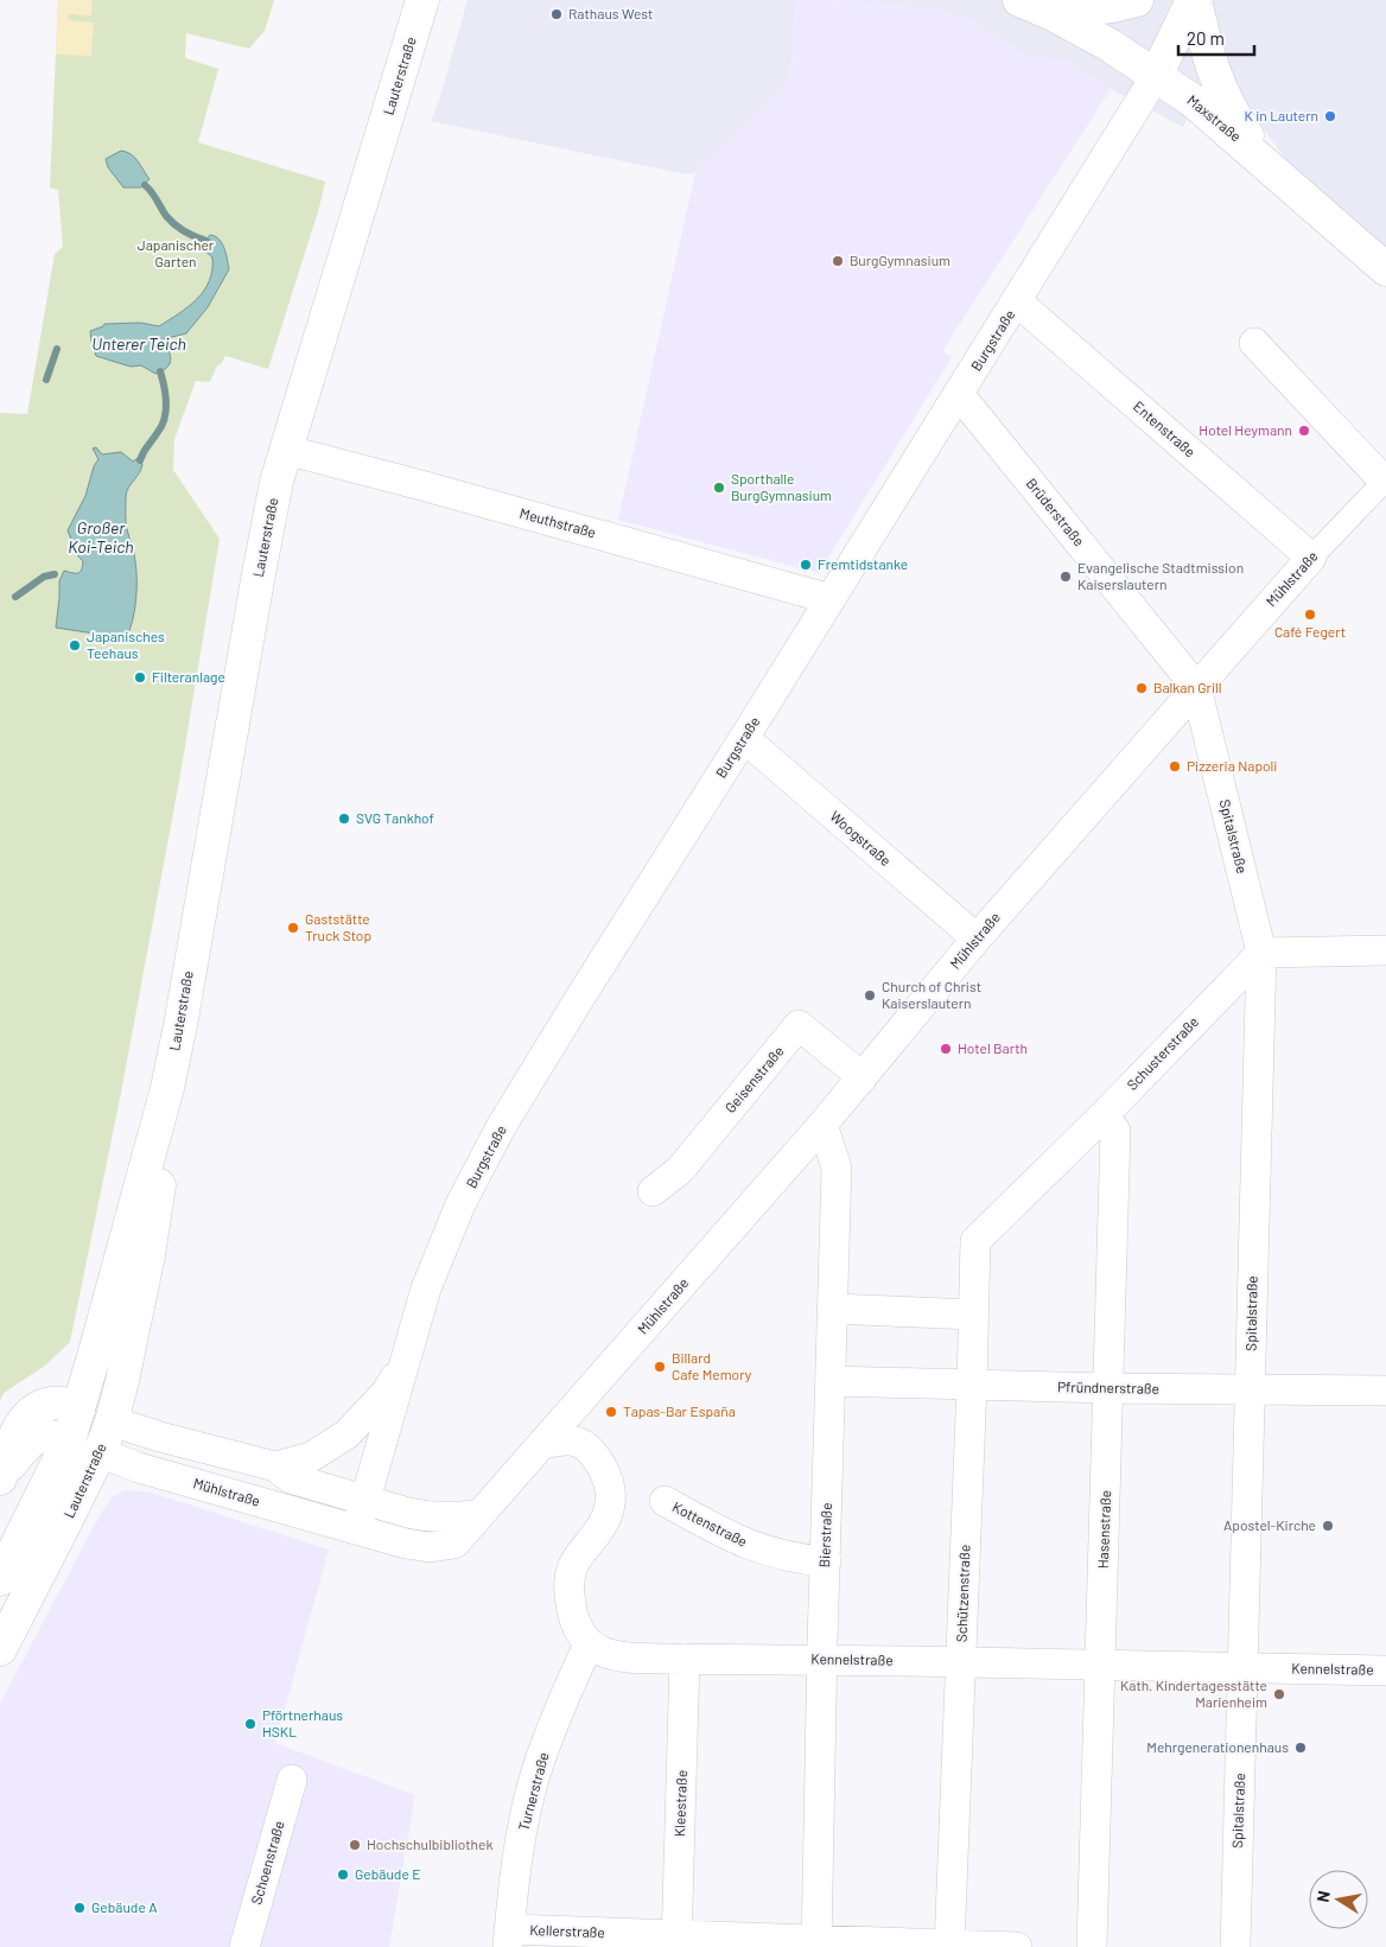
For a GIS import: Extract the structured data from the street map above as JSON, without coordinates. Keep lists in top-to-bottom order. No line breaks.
{"streets":{"main road":["Lauterstraße","Maxstraße","Burgstraße"],"street":["Entenstraße","Brüderstraße","Meuthstraße","Mühlstraße","Spitalstraße","Woogstraße","Schusterstraße","Geisenstraße","Pfründnerstraße","Kottenstraße","Hasenstraße","Bierstraße","Schützenstraße","Kennelstraße","Turnerstraße","Kleestraße","Schoenstraße","Kellerstraße"]},"crossings":[["Lauterstraße","Meuthstraße"],["Lauterstraße","Mühlstraße"],["Maxstraße","Burgstraße"],["Burgstraße","Entenstraße"],["Burgstraße","Brüderstraße"],["Burgstraße","Meuthstraße"],["Burgstraße","Mühlstraße"],["Burgstraße","Woogstraße"],["Entenstraße","Mühlstraße"],["Brüderstraße","Mühlstraße"],["Brüderstraße","Spitalstraße"],["Mühlstraße","Spitalstraße"],["Mühlstraße","Woogstraße"],["Mühlstraße","Geisenstraße"],["Mühlstraße","Bierstraße"],["Spitalstraße","Schusterstraße"],["Spitalstraße","Pfründnerstraße"],["Spitalstraße","Kennelstraße"],["Schusterstraße","Hasenstraße"],["Schusterstraße","Schützenstraße"],["Pfründnerstraße","Hasenstraße"],["Pfründnerstraße","Bierstraße"],["Pfründnerstraße","Schützenstraße"],["Kottenstraße","Bierstraße"],["Hasenstraße","Kennelstraße"],["Bierstraße","Kennelstraße"],["Bierstraße","Kellerstraße"],["Schützenstraße","Kennelstraße"],["Schützenstraße","Kellerstraße"],["Kennelstraße","Turnerstraße"],["Kennelstraße","Kleestraße"],["Turnerstraße","Kellerstraße"],["Kleestraße","Kellerstraße"]],"water":["Unterer Teich","Großer Koi-Teich"],"parks":["Japanischer Garten"],"places":["Rathaus West","K in Lautern","BurgGymnasium","Hotel Heymann","Sporthalle BurgGymnasium","Fremtidstanke","Evangelische Stadtmission Kaiserslautern","Café Fegert","Japanisches Teehaus","Filteranlage","Balkan Grill","Pizzeria Napoli","SVG Tankhof","Gaststätte Truck Stop","Church of Christ Kaiserslautern","Hotel Barth","Billard Cafe Memory","Tapas-Bar España","Apostel-Kirche","Kath. Kindertagesstätte Marienheim","Pförtnerhaus HSKL","Mehrgenerationenhaus","Hochschulbibliothek","Gebäude E","Gebäude A"],"scale_bar":"20 m","north":"left"}
